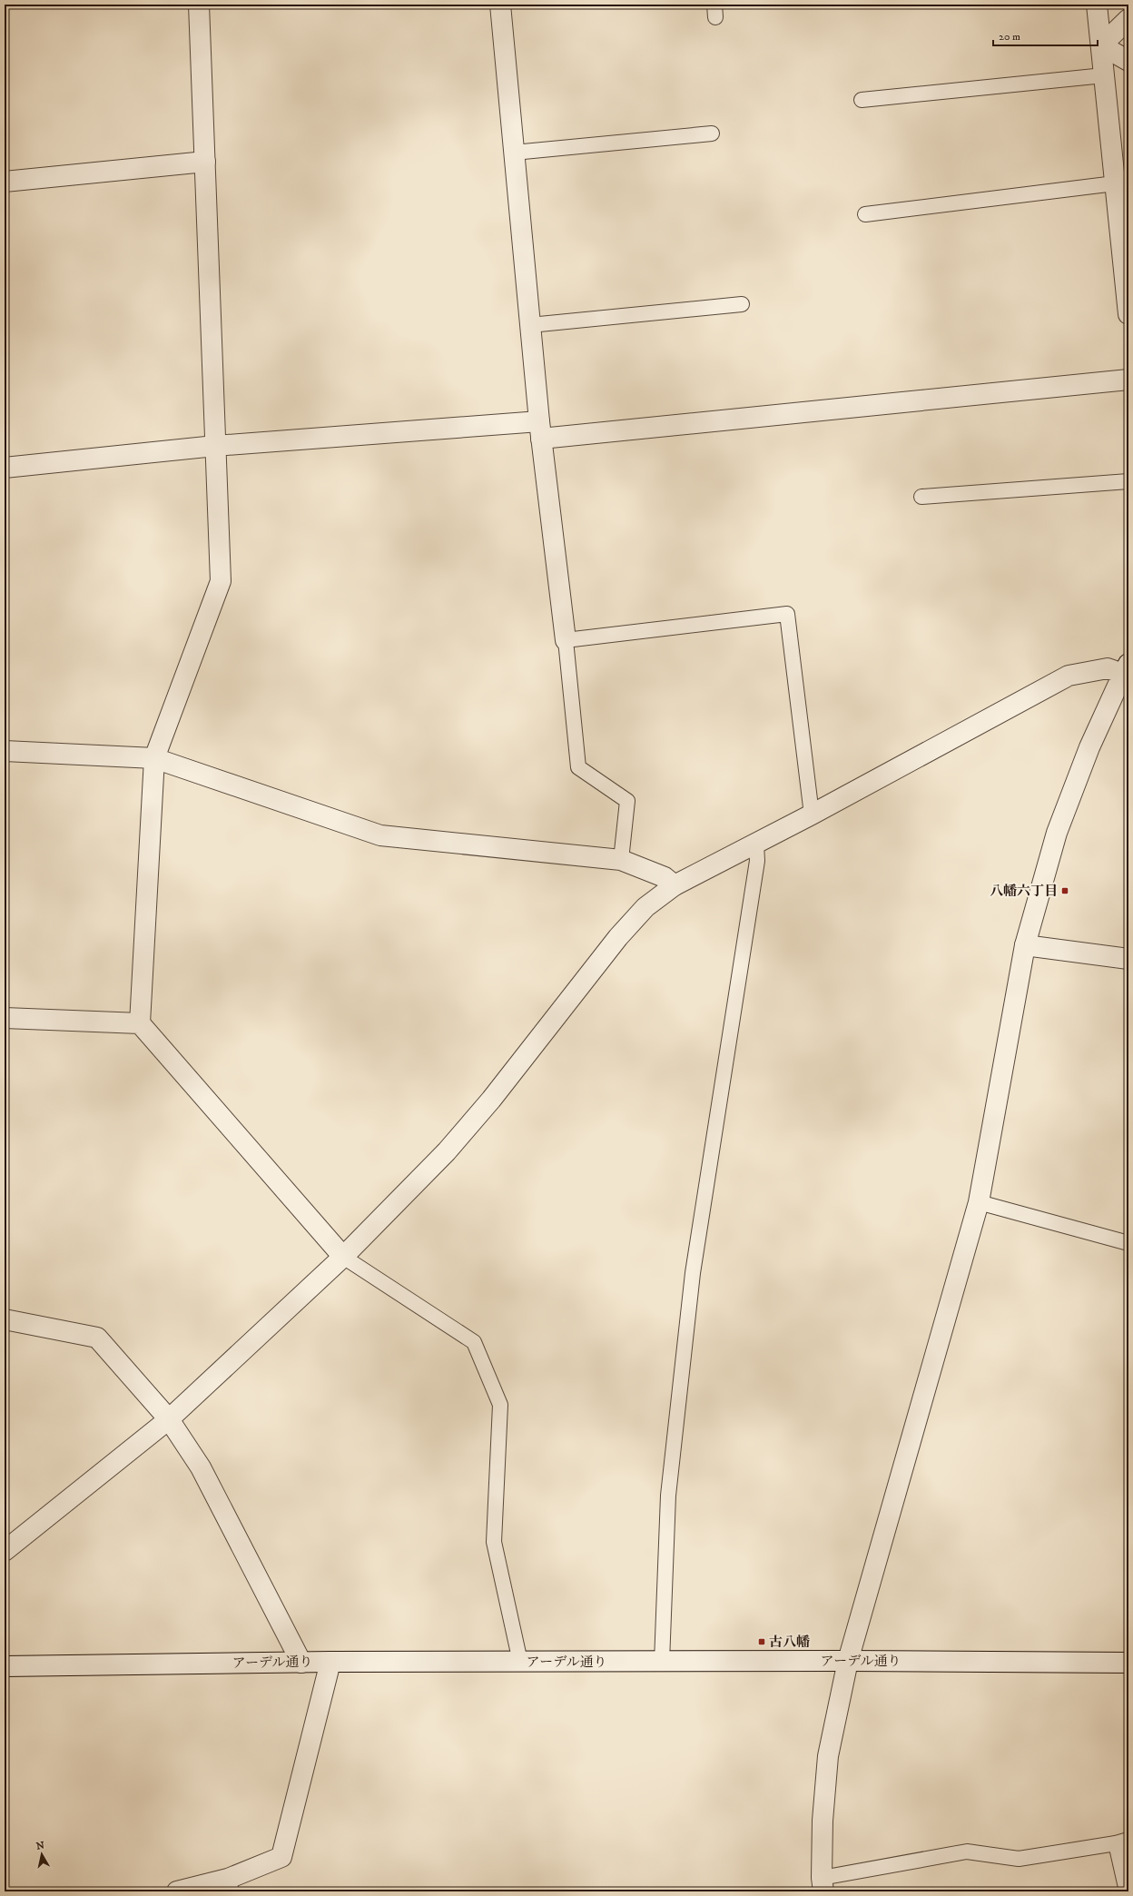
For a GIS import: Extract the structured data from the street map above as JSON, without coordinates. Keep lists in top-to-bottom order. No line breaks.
{"streets":{"street":["アーデル通り"]},"places":{"transit":["八幡六丁目","古八幡"]},"scale_bar":"20 m","north":"top"}
